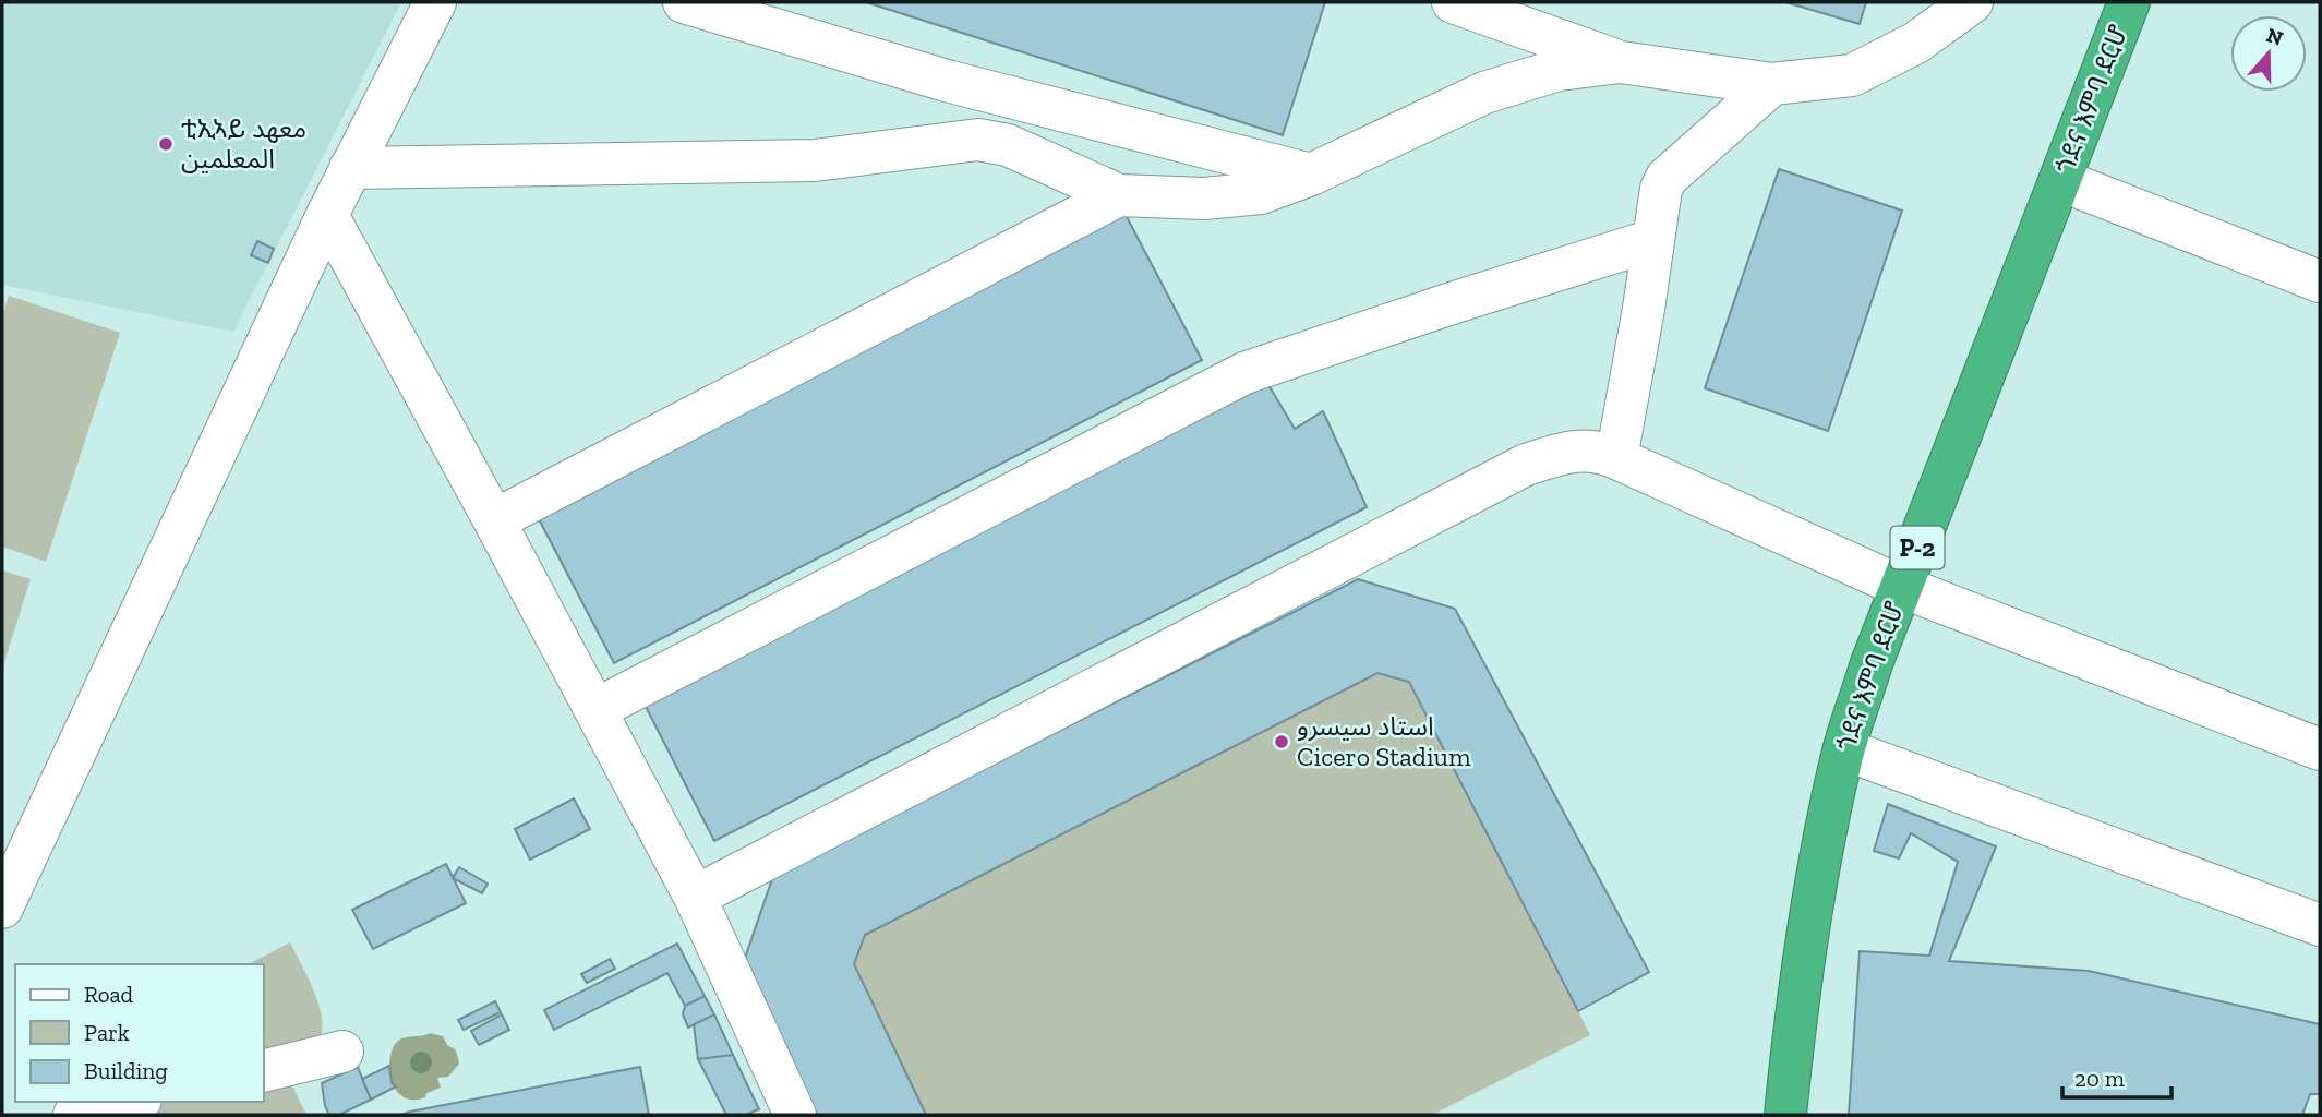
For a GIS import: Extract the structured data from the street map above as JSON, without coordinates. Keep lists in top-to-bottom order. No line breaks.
{"streets":{"highway":["ጎደና እምባ ደርሆ","P-2"]},"places":["ቲኢኣይ معهد المعلمين","استاد سيسرو Cicero Stadium"],"legend":["Road","Park","Building"],"scale_bar":"20 m","north":"top"}
